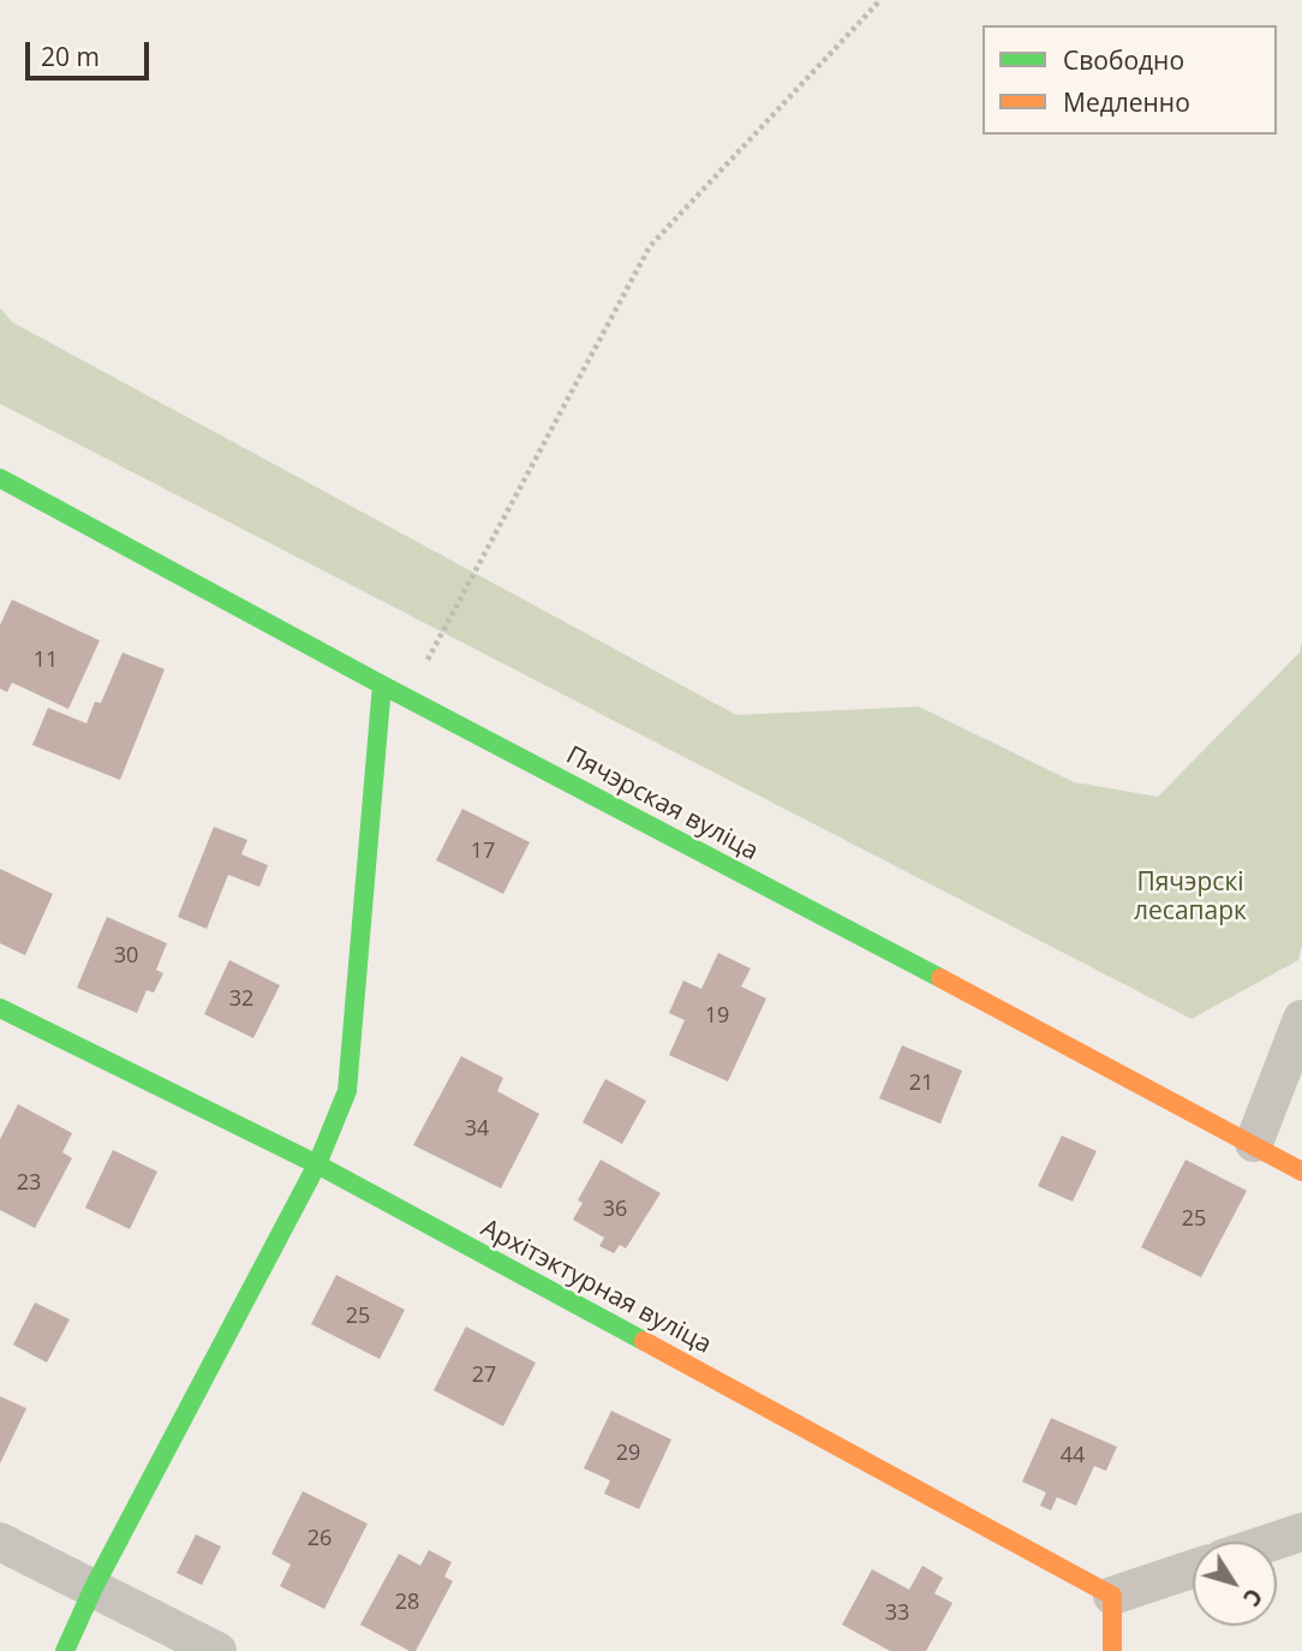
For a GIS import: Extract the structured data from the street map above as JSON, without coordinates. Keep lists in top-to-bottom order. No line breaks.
{"streets":{"street":["Пячэрская вуліца","Архітэктурная вуліца"]},"parks":["Пячэрскі лесапарк"],"house_numbers":["11","17","30","32","19","21","34","23","36","25","25","27","29","44","26","28","33"],"legend":["Свободно","Медленно"],"scale_bar":"20 m","north":"bottom right"}
